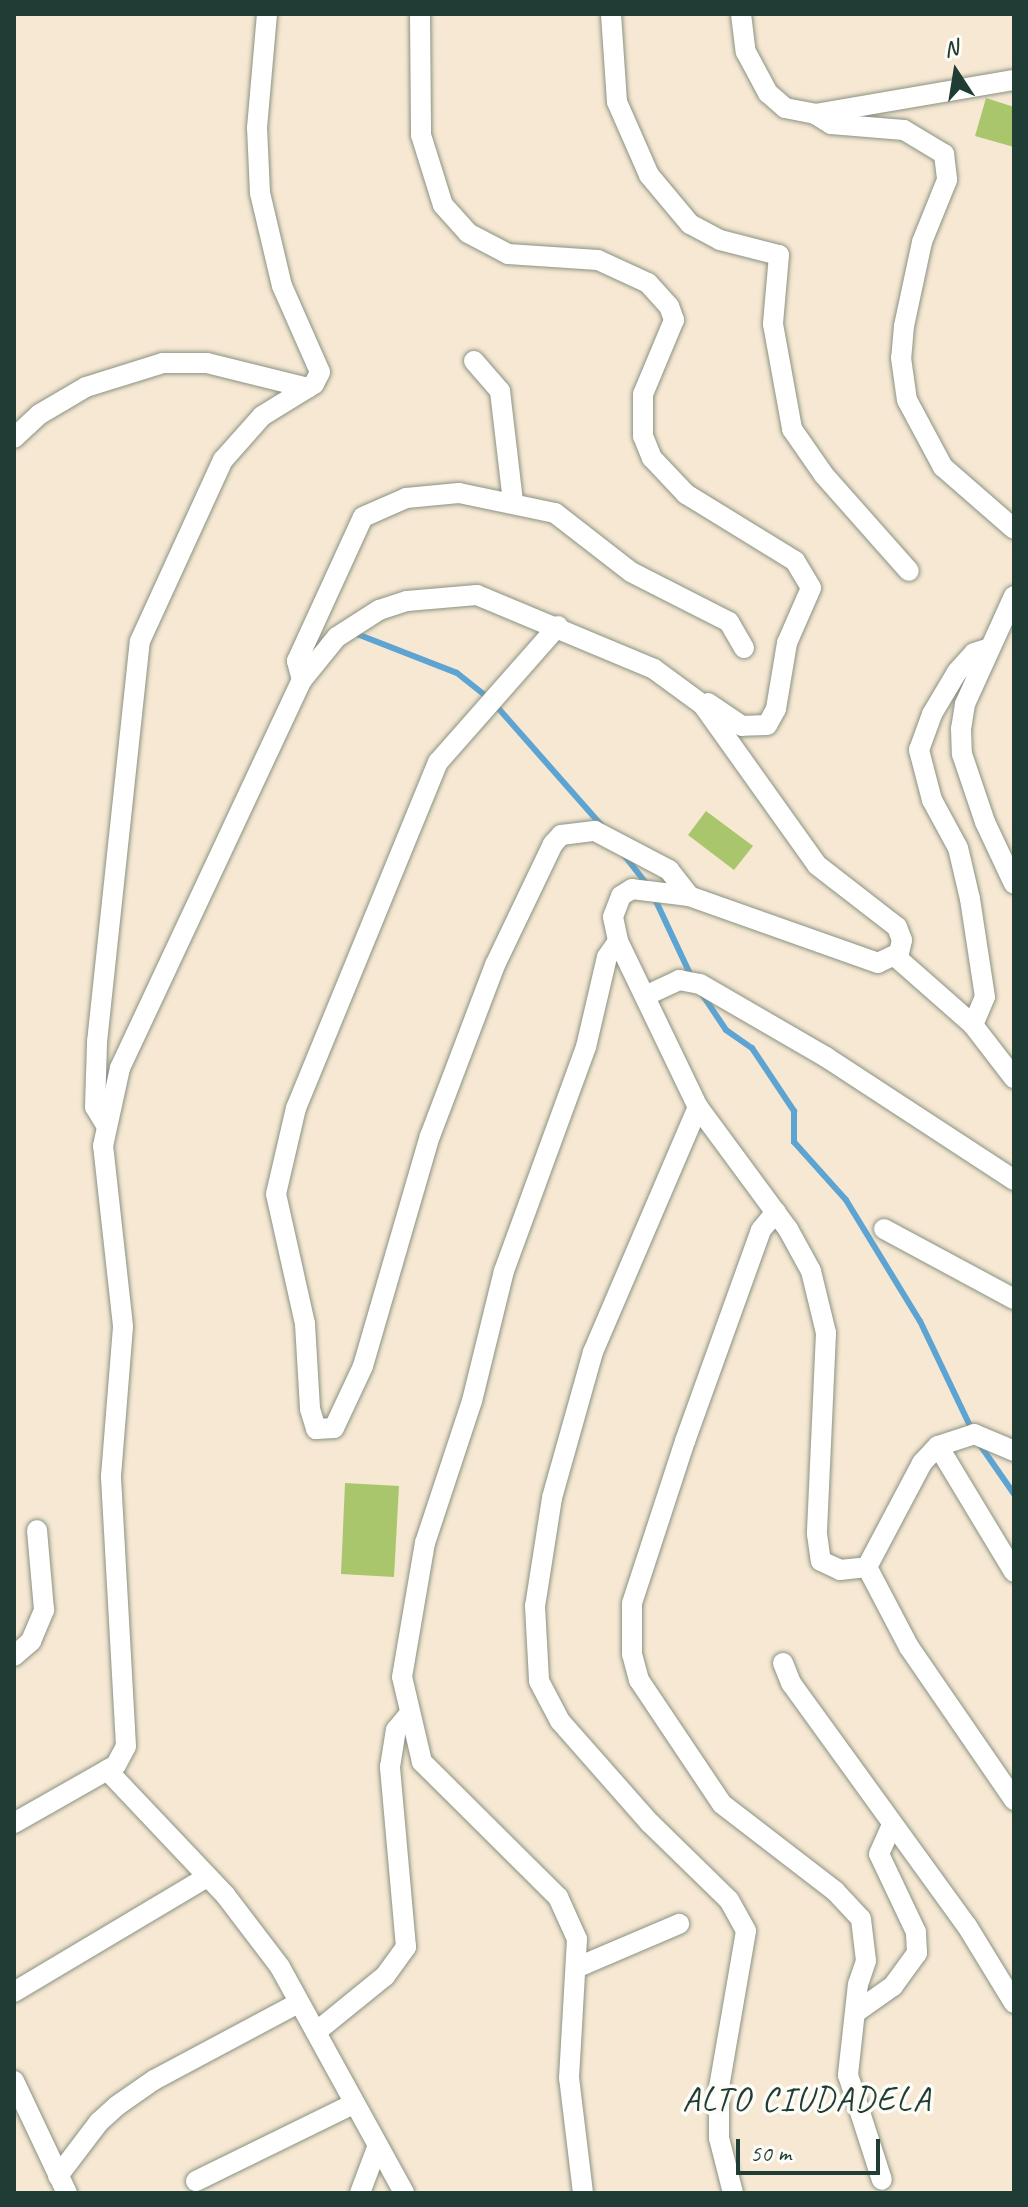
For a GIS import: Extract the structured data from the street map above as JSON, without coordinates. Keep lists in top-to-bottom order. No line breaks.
{"districts":["ALTO CIUDADELA"],"scale_bar":"50 m","north":"top"}
